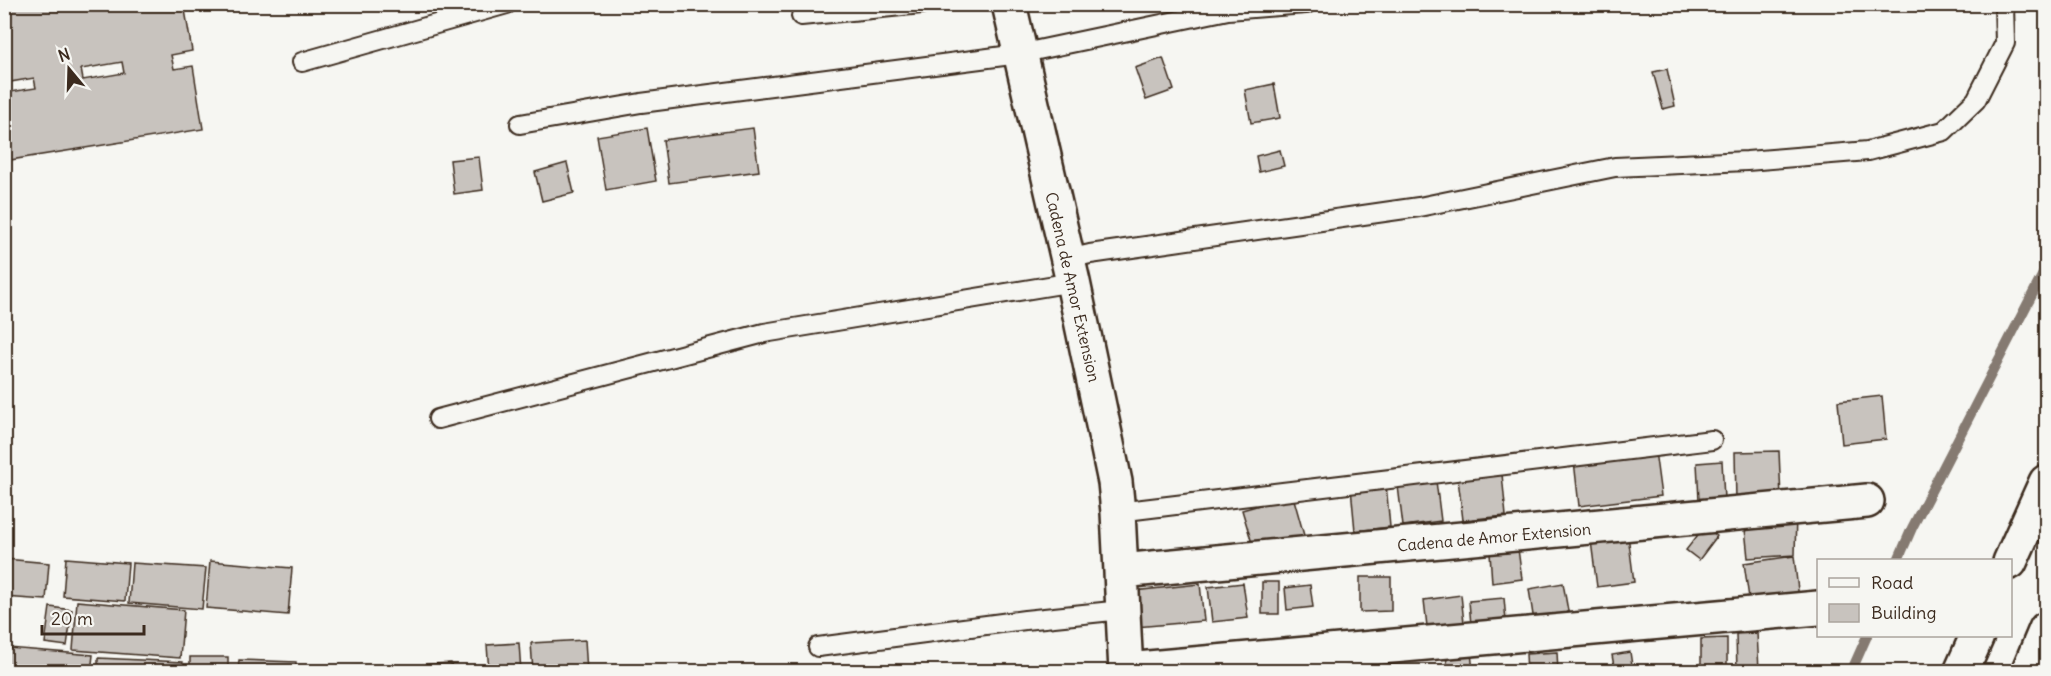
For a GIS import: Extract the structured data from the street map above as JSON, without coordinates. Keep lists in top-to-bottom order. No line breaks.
{"streets":{"street":["Cadena de Amor Extension"]},"legend":["Road","Building"],"scale_bar":"20 m","north":"top"}
